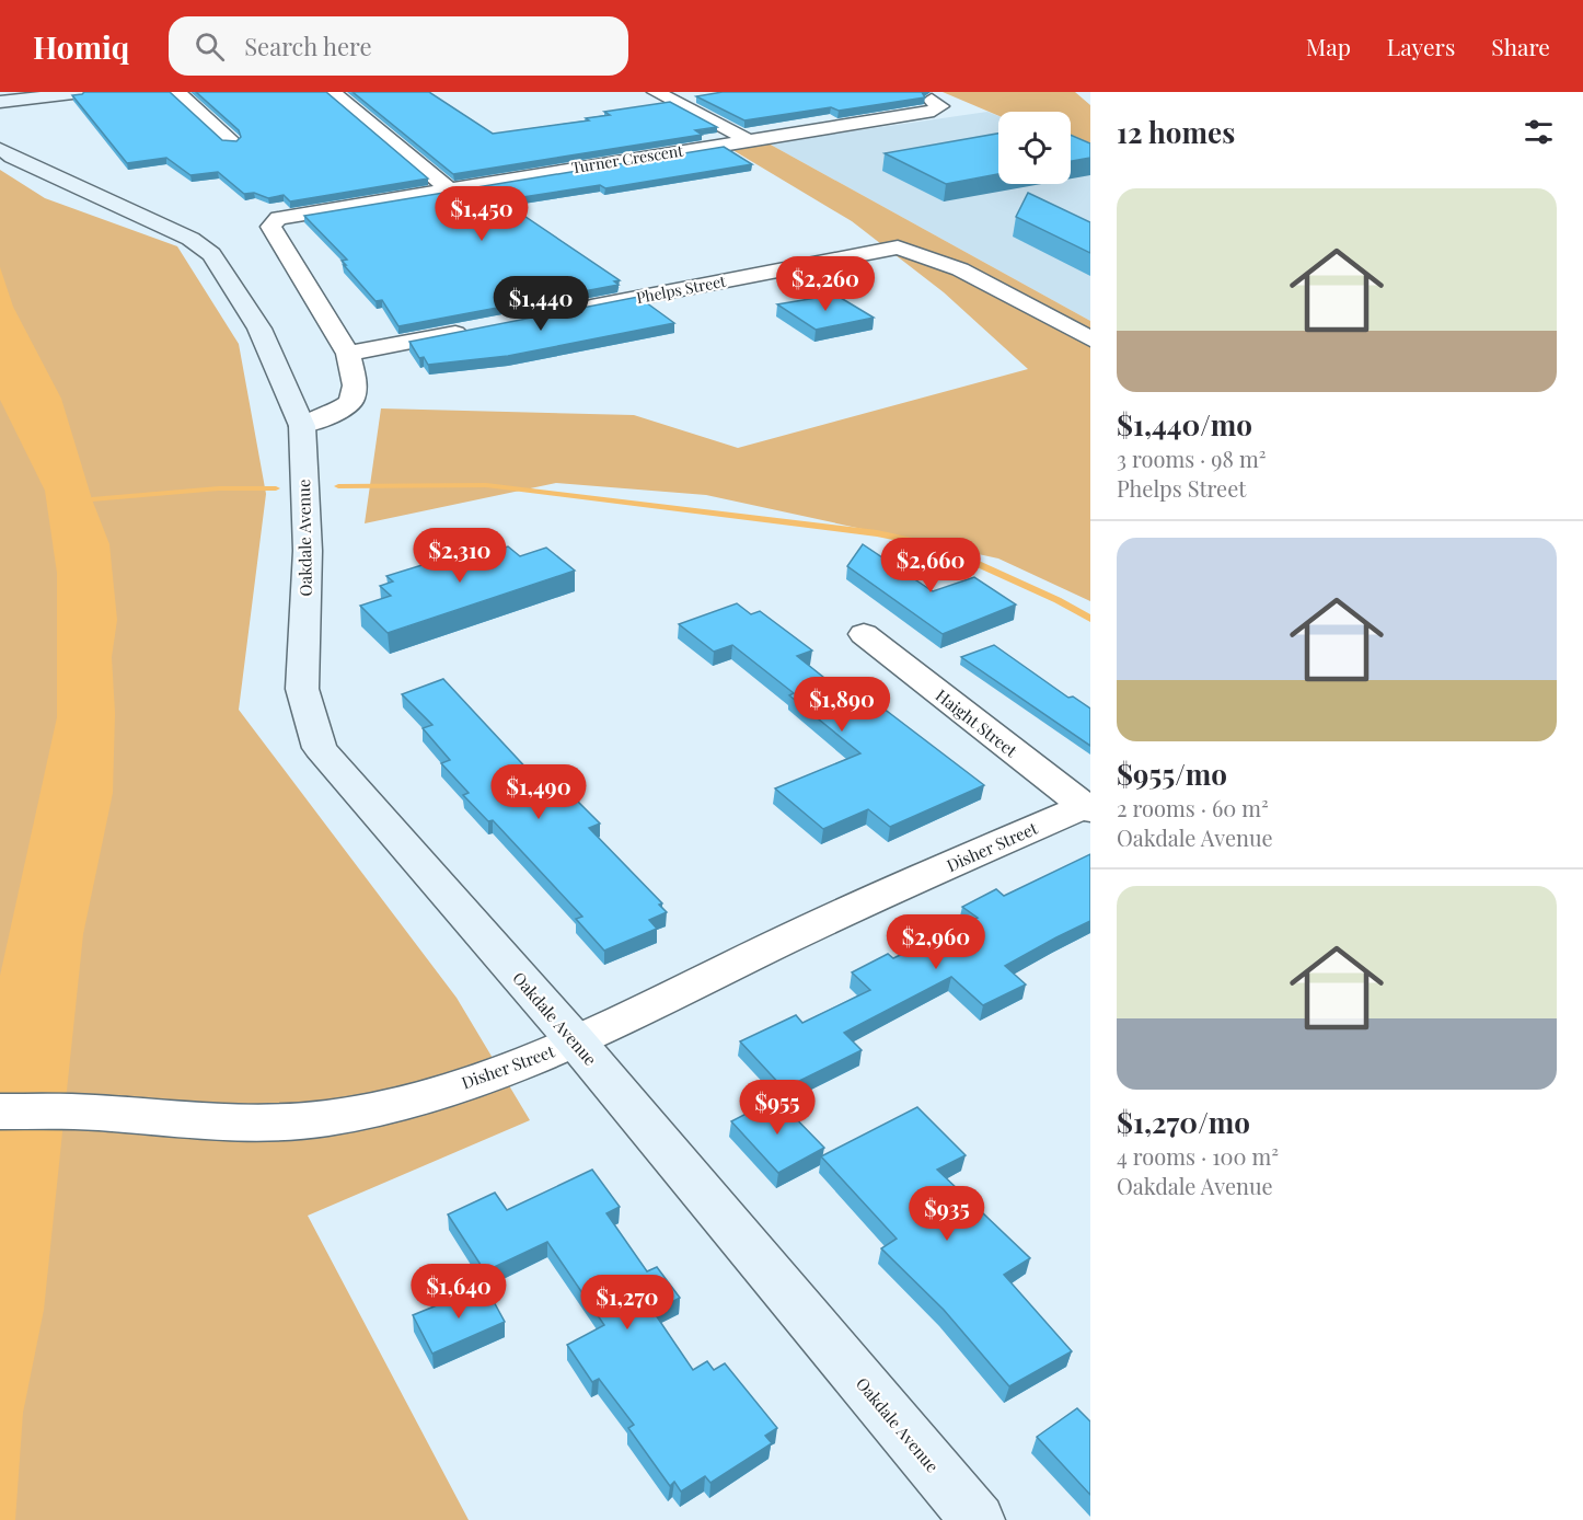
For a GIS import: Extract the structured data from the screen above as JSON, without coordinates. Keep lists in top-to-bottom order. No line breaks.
{"streets":{"street":["Turner Crescent","Phelps Street","Oakdale Avenue","Haight Street","Disher Street"]},"crossings":[["Turner Crescent","Oakdale Avenue"],["Oakdale Avenue","Disher Street"],["Haight Street","Disher Street"]],"page":{"header":"Homiq","search":"Search here","nav":["Map","Layers","Share"],"heading":"12 homes","list":[{"name":"$1,440/mo","note":"3 rooms · 98 m² · Phelps Street"},{"name":"$955/mo","note":"2 rooms · 60 m² · Oakdale Avenue"},{"name":"$1,270/mo","note":"4 rooms · 100 m² · Oakdale Avenue"}],"price":["$1,450","$2,260","$1,440","$2,310","$2,660","$1,890","$1,490","$2,960","$955","$935","$1,640","$1,270"]}}
